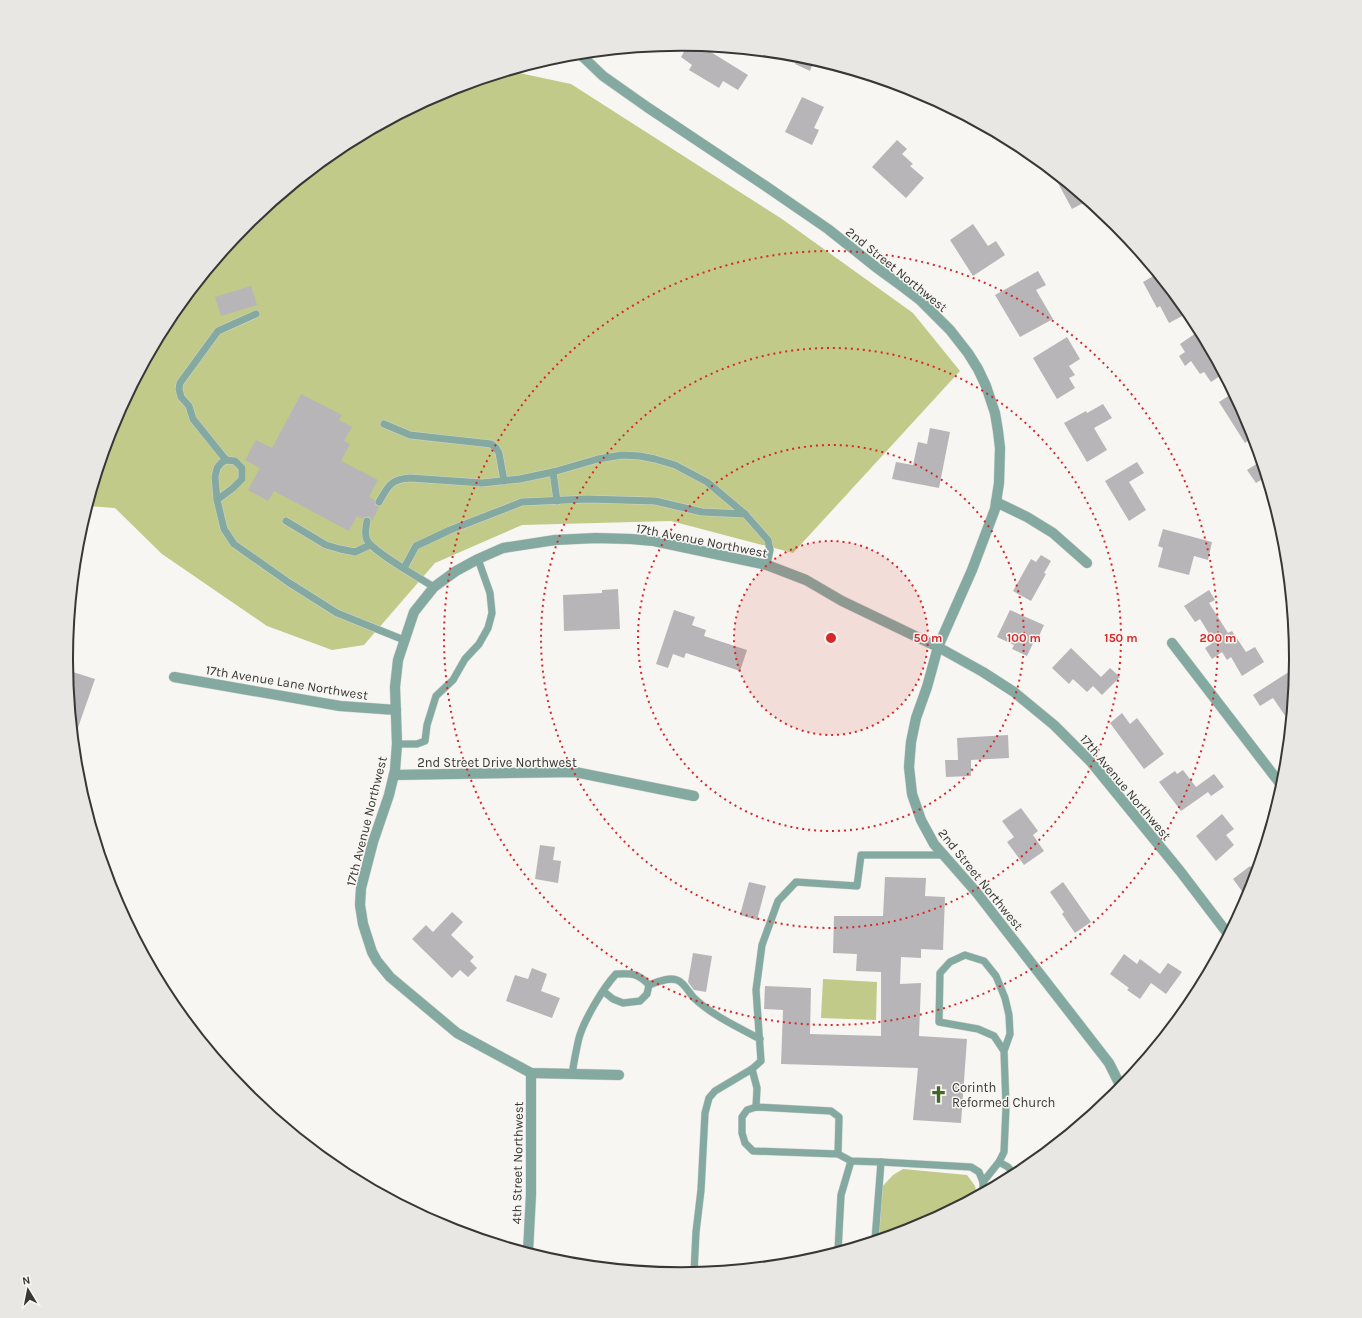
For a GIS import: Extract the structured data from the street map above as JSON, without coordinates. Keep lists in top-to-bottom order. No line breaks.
{"streets":{"street":["2nd Street Northwest","17th Avenue Northwest","17th Avenue Lane Northwest","2nd Street Drive Northwest","4th Street Northwest"]},"crossings":[["2nd Street Northwest","17th Avenue Northwest"],["17th Avenue Northwest","17th Avenue Lane Northwest"],["17th Avenue Northwest","2nd Street Drive Northwest"],["17th Avenue Northwest","4th Street Northwest"]],"places":{"church":["Corinth Reformed Church"]},"north":"top","rings":["50 m","100 m","150 m","200 m"]}
